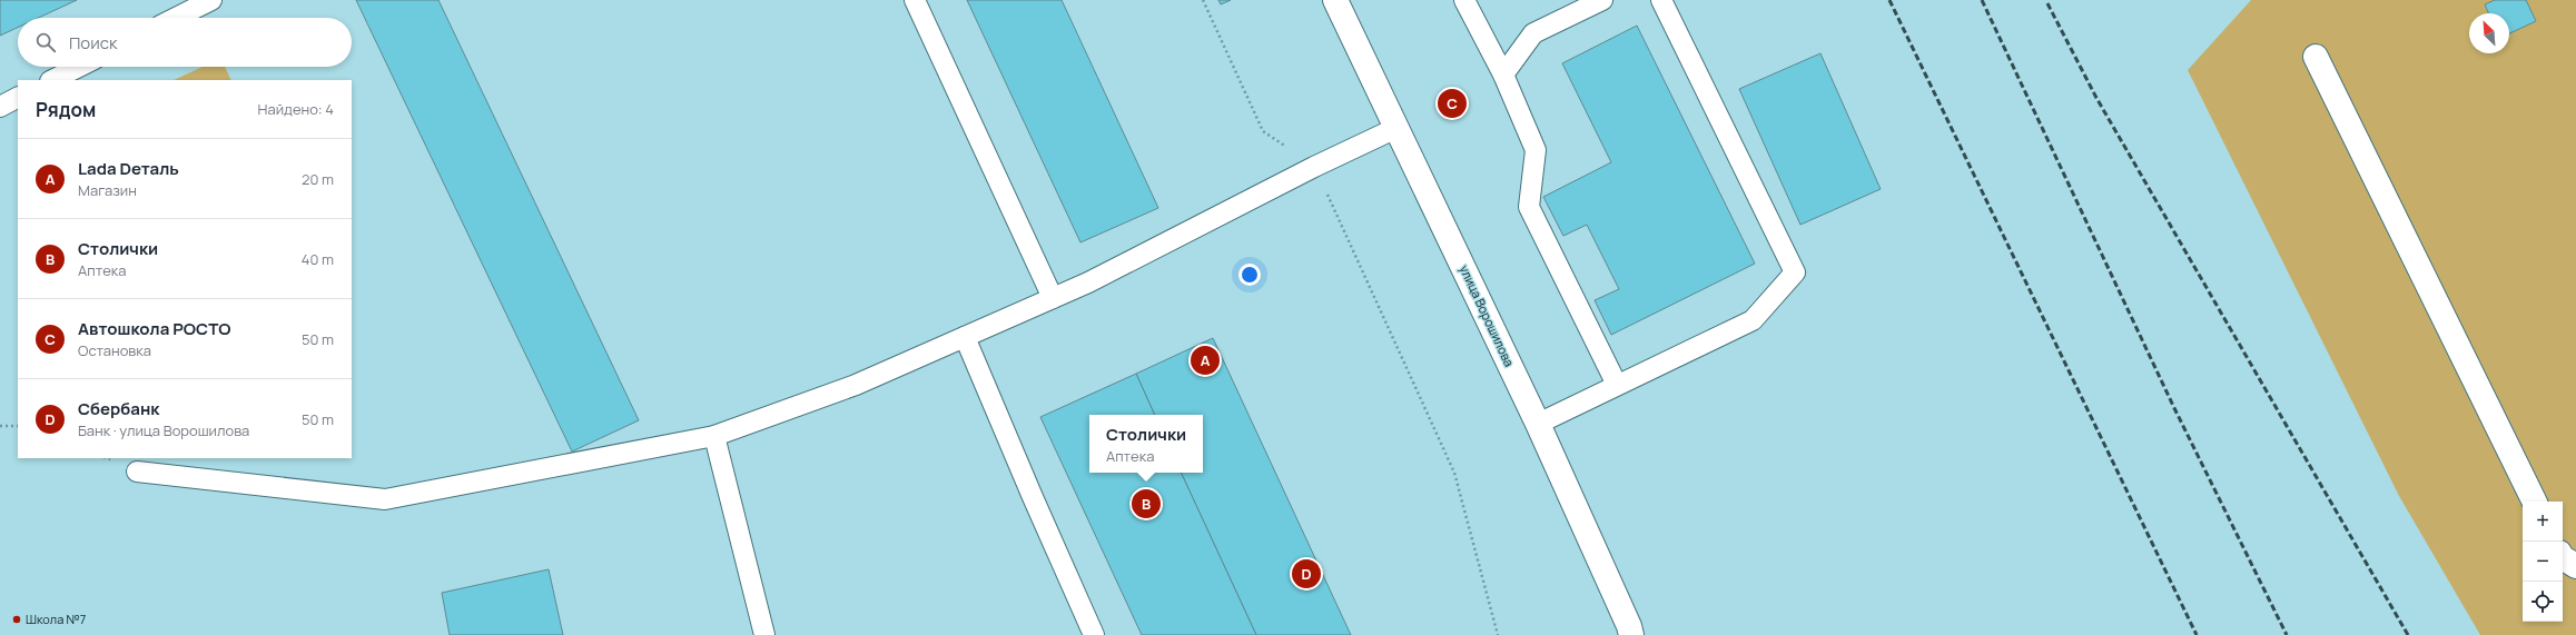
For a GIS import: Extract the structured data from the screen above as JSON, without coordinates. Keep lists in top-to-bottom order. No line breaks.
{"streets":{"main road":["улица Ворошилова"]},"places":["Школа №7"],"north":"top left","page":{"search":"Поиск","heading":["Рядом","Найдено: 4"],"pins":["C","A","B","D"],"list":[{"mark":"A","name":"Lada Dеталь","note":"Магазин","value":"20 m"},{"mark":"B","name":"Столички","note":"Аптека","value":"40 m"},{"mark":"C","name":"Автошкола РОСТО","note":"Остановка","value":"50 m"},{"mark":"D","name":"Сбербанк","note":"Банк · улица Ворошилова","value":"50 m"}],"popup":["Столички","Аптека"],"map_buttons":["+","−"]}}
